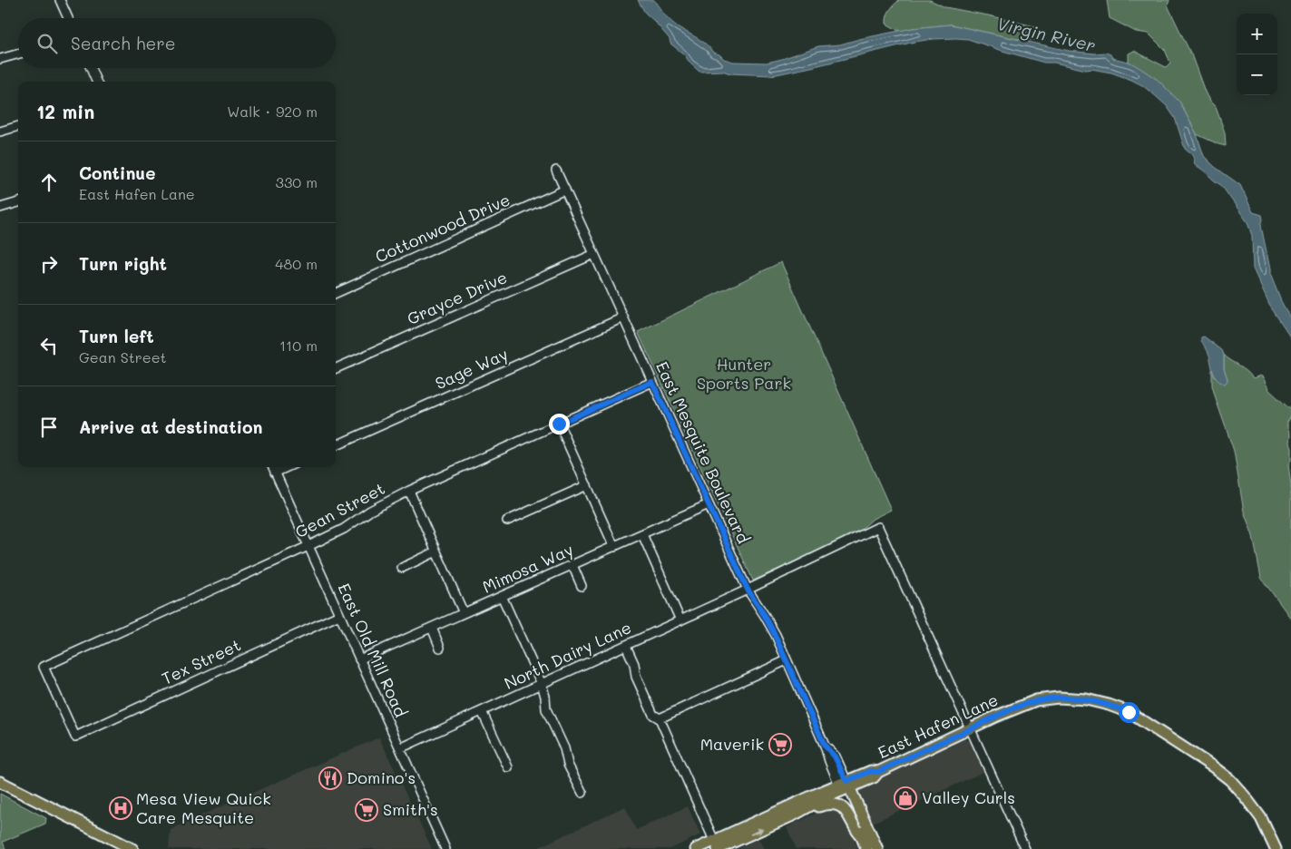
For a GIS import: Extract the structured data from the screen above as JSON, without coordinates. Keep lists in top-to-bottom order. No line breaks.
{"streets":{"main road":["East Mesquite Boulevard","East Hafen Lane"],"street":["Cottonwood Drive","Grayce Drive","Sage Way","Gean Street","Mimosa Way","East Old Mill Road","North Dairy Lane","Tex Street"]},"crossings":[["Cottonwood Drive","East Mesquite Boulevard"],["Grayce Drive","East Mesquite Boulevard"],["Sage Way","East Mesquite Boulevard"],["East Mesquite Boulevard","Gean Street"],["East Mesquite Boulevard","Mimosa Way"],["East Mesquite Boulevard","North Dairy Lane"],["East Mesquite Boulevard","East Hafen Lane"],["Gean Street","East Old Mill Road"],["Gean Street","Tex Street"],["Mimosa Way","East Old Mill Road"],["East Old Mill Road","North Dairy Lane"],["East Old Mill Road","Tex Street"],["North Dairy Lane","East Hafen Lane"]],"water":["Virgin River"],"parks":["Hunter Sports Park"],"places":{"supermarket":["Maverik","Smith's"],"restaurant":["Domino's"],"shop":["Valley Curls"],"hospital":["Mesa View Quick Care Mesquite"]},"page":{"map_buttons":["+","−"],"search":"Search here","heading":["12 min","Walk · 920 m"],"list":[["Continue","East Hafen Lane","330 m"],["Turn right","480 m"],["Turn left","Gean Street","110 m"],"Arrive at destination"]}}
